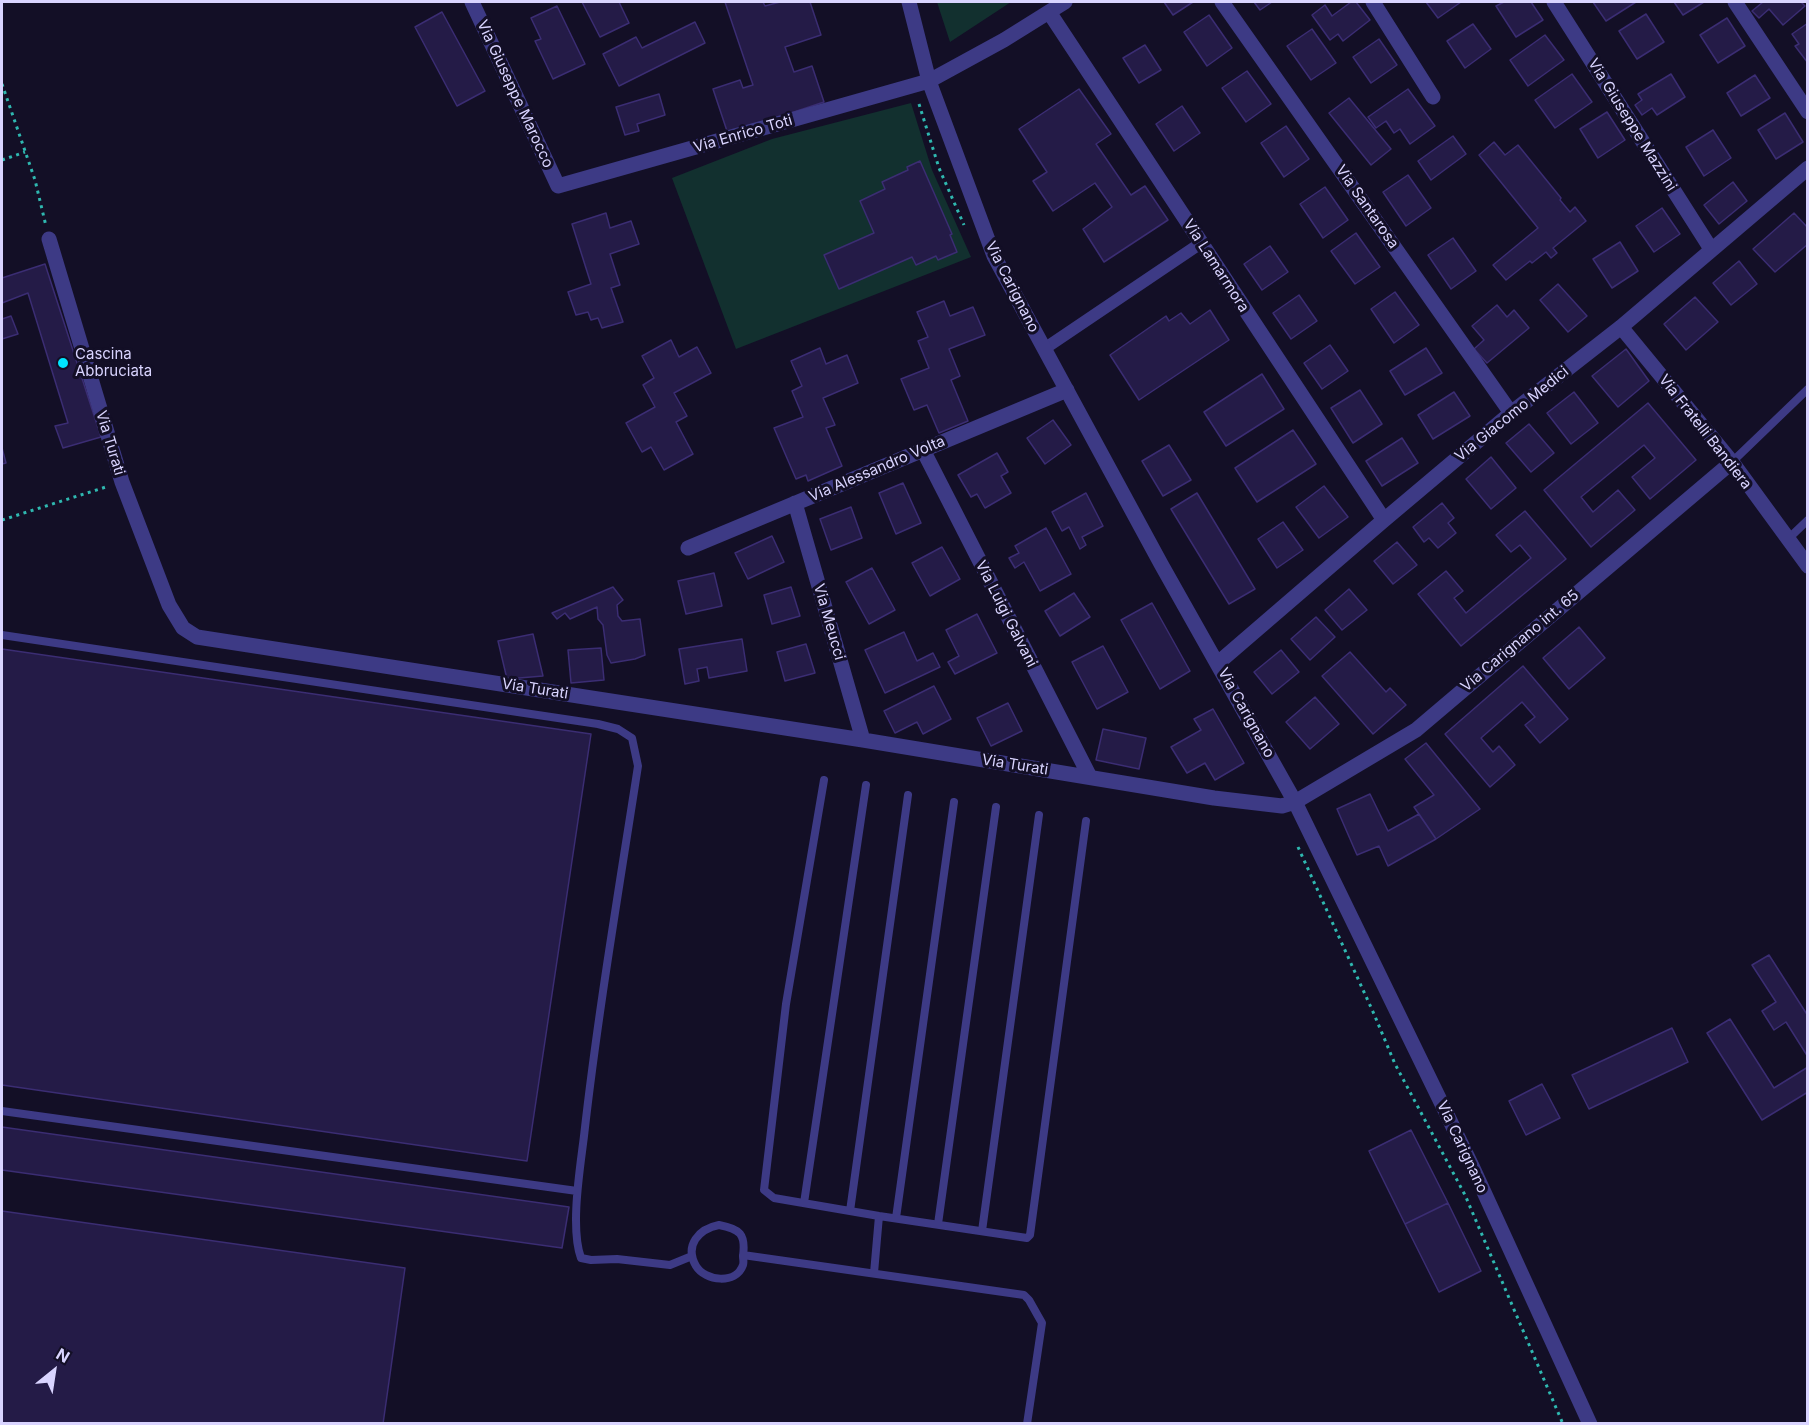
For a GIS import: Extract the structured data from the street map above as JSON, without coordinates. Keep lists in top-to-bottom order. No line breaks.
{"streets":{"street":["Via Giuseppe Marocco","Via Giuseppe Mazzini","Via Enrico Toti","Via Santarosa","Via Lamarmora","Via Carignano","Via Giacomo Medici","Via Fratelli Bandiera","Via Turati","Via Alessandro Volta","Via Luigi Galvani","Via Meucci","Via Carignano int. 65"]},"crossings":[["Via Giuseppe Marocco","Via Enrico Toti"],["Via Giuseppe Mazzini","Via Giacomo Medici"],["Via Enrico Toti","Via Lamarmora"],["Via Enrico Toti","Via Carignano"],["Via Santarosa","Via Giacomo Medici"],["Via Lamarmora","Via Giacomo Medici"],["Via Carignano","Via Giacomo Medici"],["Via Carignano","Via Turati"],["Via Carignano","Via Alessandro Volta"],["Via Carignano","Via Carignano int. 65"],["Via Giacomo Medici","Via Fratelli Bandiera"],["Via Fratelli Bandiera","Via Carignano int. 65"],["Via Turati","Via Luigi Galvani"],["Via Turati","Via Meucci"],["Via Turati","Via Carignano int. 65"],["Via Alessandro Volta","Via Luigi Galvani"],["Via Alessandro Volta","Via Meucci"]],"places":["Cascina Abbruciata"],"north":"top right"}
